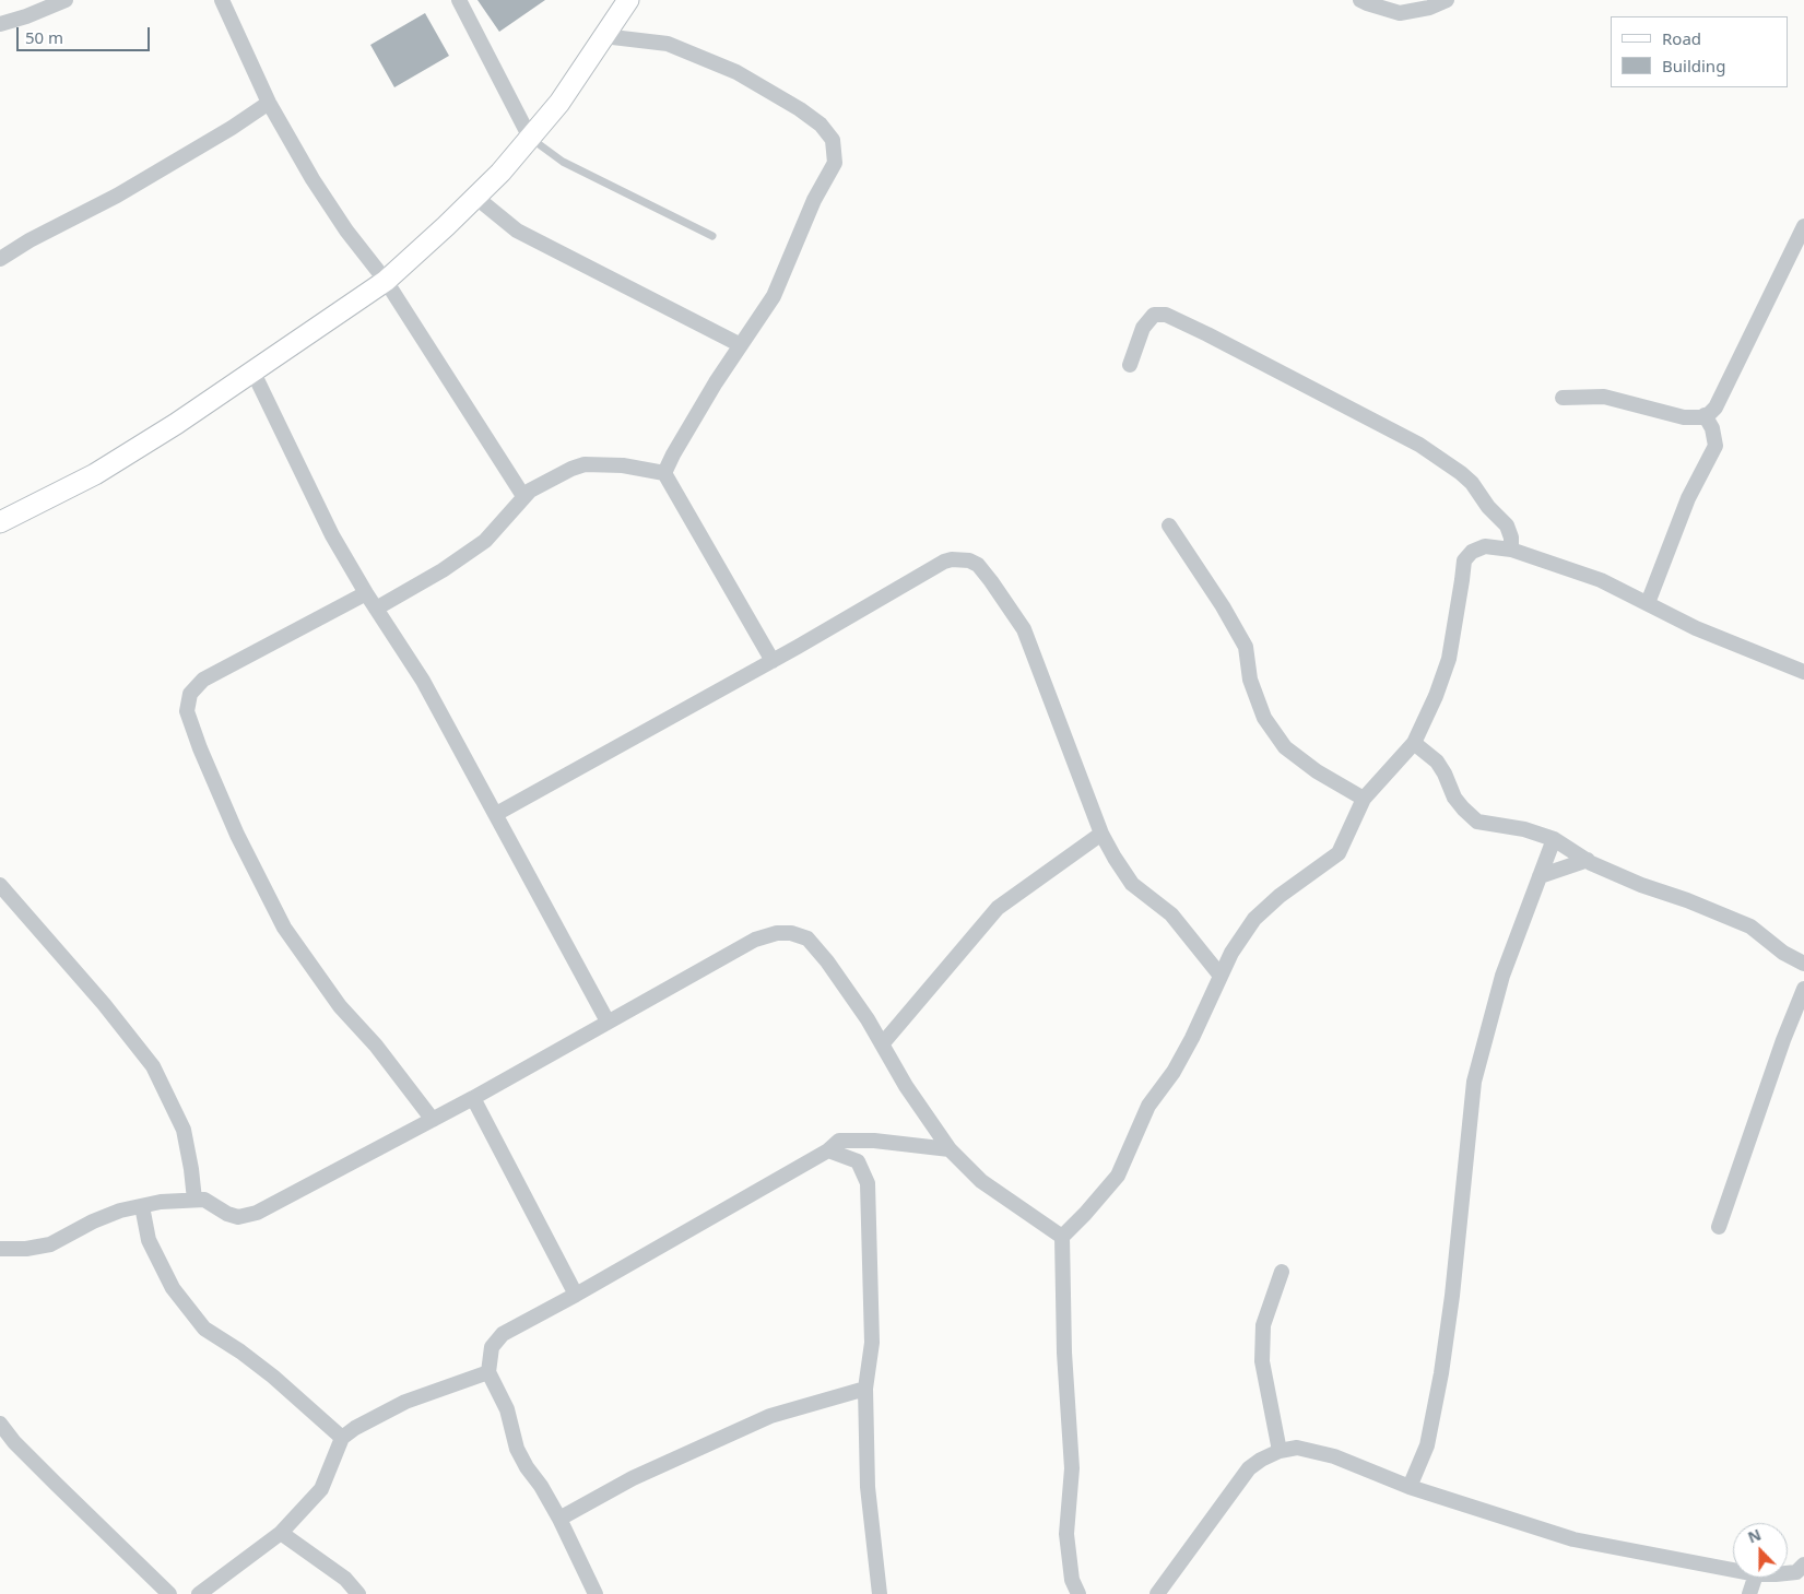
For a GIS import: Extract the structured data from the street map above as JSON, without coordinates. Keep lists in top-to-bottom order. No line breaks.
{"legend":["Road","Building"],"scale_bar":"50 m","north":"top"}
